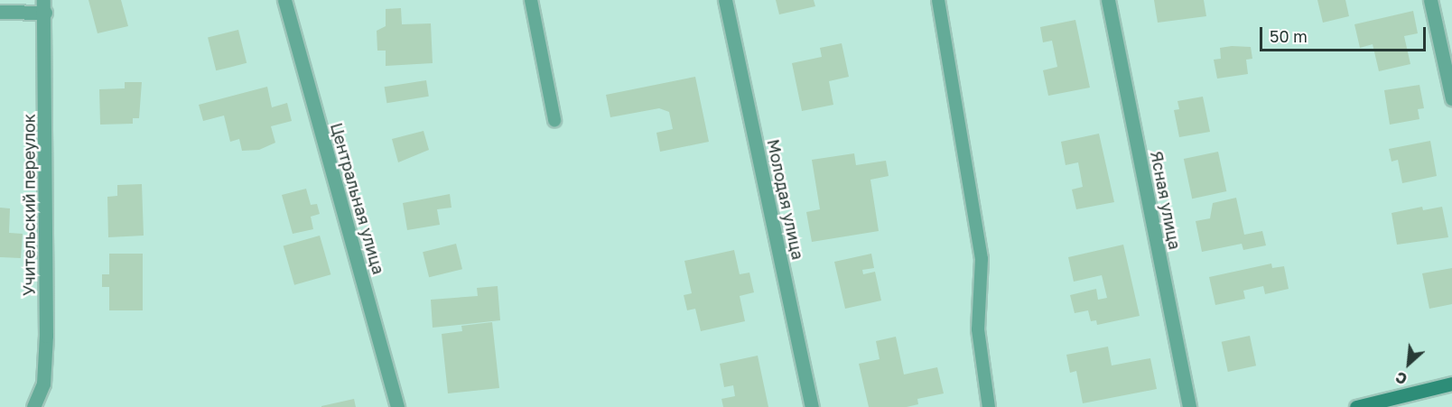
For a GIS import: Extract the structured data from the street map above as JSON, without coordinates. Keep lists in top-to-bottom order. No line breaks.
{"streets":{"street":["Центральная улица","Молодая улица","Ясная улица","Учительский переулок"]},"scale_bar":"50 m","north":"bottom left"}
